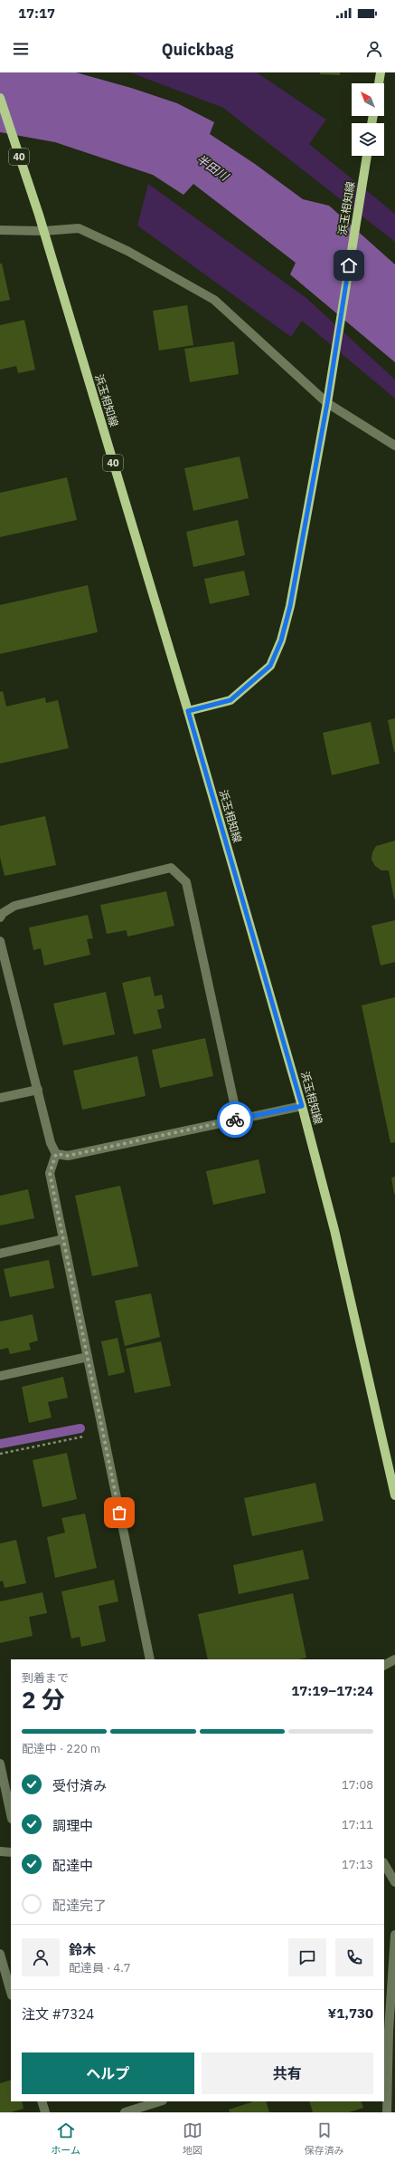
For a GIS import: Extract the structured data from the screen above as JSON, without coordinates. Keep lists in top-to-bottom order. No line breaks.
{"streets":{"main road":["40","浜玉相知線"]},"water":["半田川"],"north":"top left","page":{"status":"17:17","header":"Quickbag","heading":["2 分","到着まで","17:19–17:24"],"panel":["鈴木","配達員 · 4.7","注文 #7324","¥1,730"],"bar":"配達中 · 220 m","list":[["受付済み","17:08"],["調理中","17:11"],["配達中","17:13"],"配達完了"],"buttons":["ヘルプ","共有"],"tabs":["ホーム","地図","保存済み"]}}
